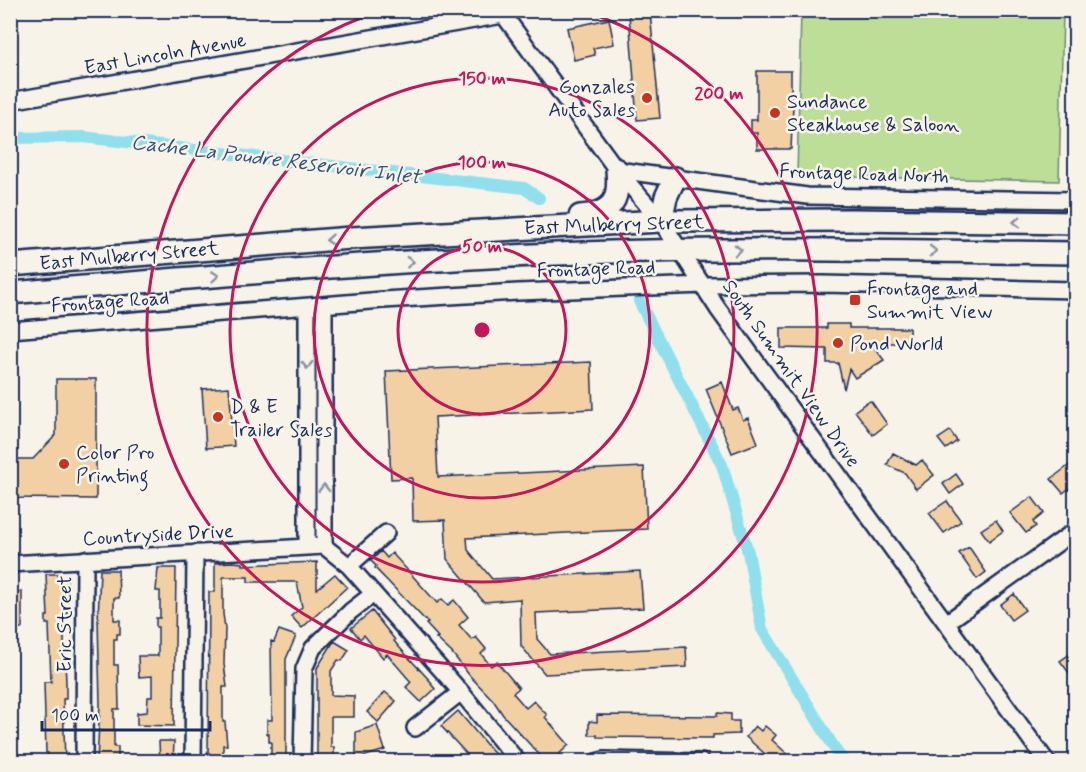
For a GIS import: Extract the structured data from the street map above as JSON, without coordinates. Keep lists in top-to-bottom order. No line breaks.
{"streets":{"highway":["East Mulberry Street"],"street":["East Lincoln Avenue","Frontage Road North","Frontage Road","South Summit View Drive","Countryside Drive","Eric Street"]},"crossings":[["East Lincoln Avenue","South Summit View Drive"],["Frontage Road North","South Summit View Drive"],["East Mulberry Street","South Summit View Drive"],["Frontage Road","South Summit View Drive"],["Countryside Drive","Eric Street"]],"water":["Cache La Poudre Reservoir Inlet"],"places":{"other":["Gonzales Auto Sales","Sundance Steakhouse & Saloon","Pond World","D & E Trailer Sales","Color Pro Printing"],"transit":["Frontage and Summit View"]},"scale_bar":"100 m","rings":["150 m","200 m","100 m","50 m"]}
